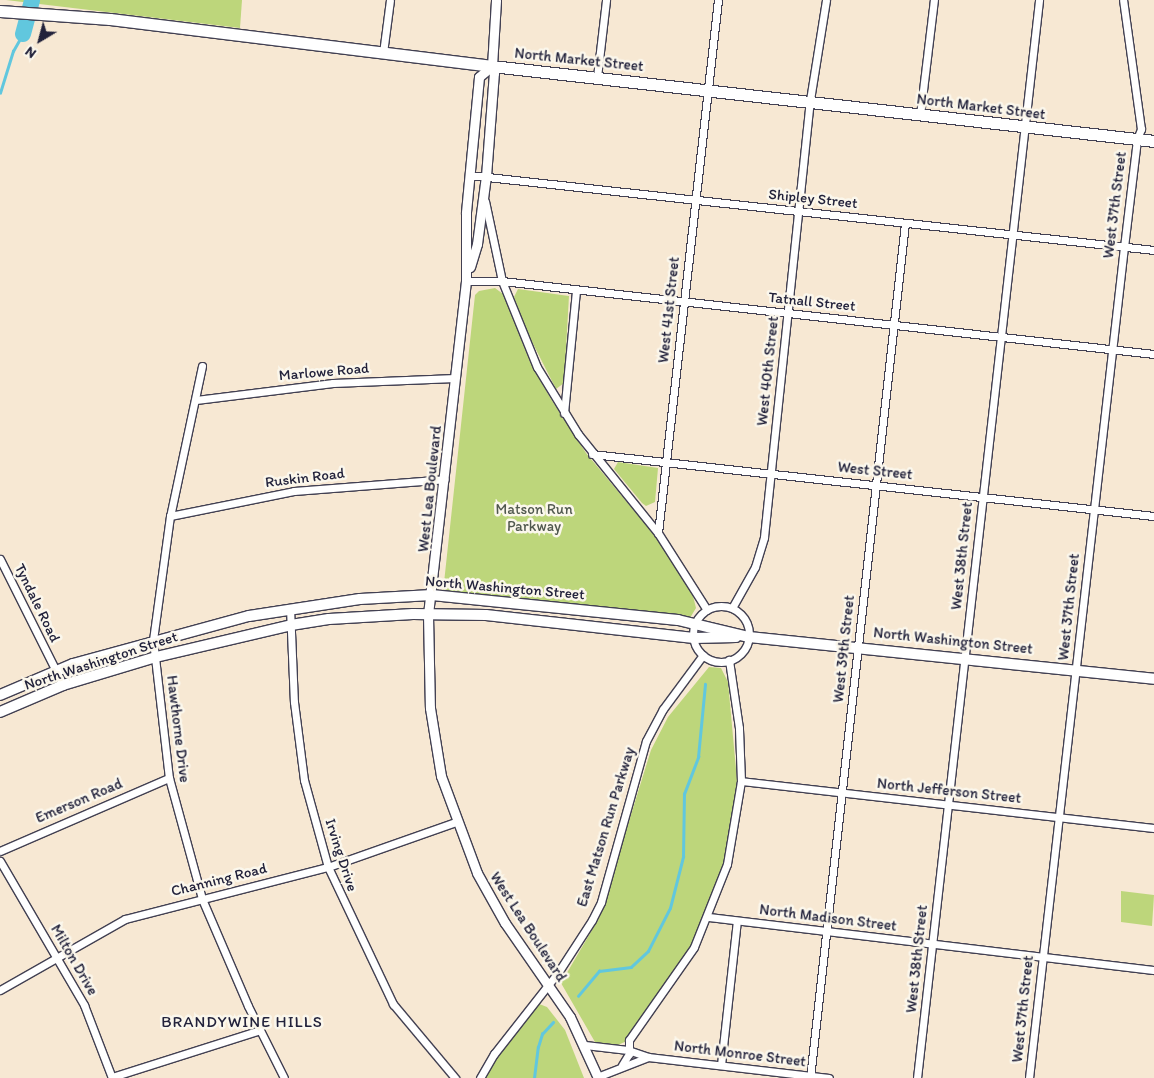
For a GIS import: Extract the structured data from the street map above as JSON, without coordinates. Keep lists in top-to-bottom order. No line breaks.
{"streets":{"main road":["North Market Street","North Washington Street"],"street":["Shipley Street","West 37th Street","Tatnall Street","West 41st Street","West 40th Street","Marlowe Road","West Street","Ruskin Road","West Lea Boulevard","West 38th Street","Tyndale Road","West 39th Street","Hawthorne Drive","North Jefferson Street","Emerson Road","East Matson Run Parkway","Irving Drive","Channing Road","North Madison Street","Milton Drive","North Monroe Street"]},"crossings":[["North Market Street","West 37th Street"],["North Market Street","West 41st Street"],["North Market Street","West 40th Street"],["North Market Street","West Lea Boulevard"],["North Market Street","West 38th Street"],["Shipley Street","West 37th Street"],["Shipley Street","West 41st Street"],["Shipley Street","West 40th Street"],["Shipley Street","West Lea Boulevard"],["Shipley Street","West 38th Street"],["Shipley Street","West 39th Street"],["West 37th Street","Tatnall Street"],["West 37th Street","West Street"],["West 37th Street","North Washington Street"],["West 37th Street","North Jefferson Street"],["West 37th Street","North Madison Street"],["Tatnall Street","West 41st Street"],["Tatnall Street","West 40th Street"],["Tatnall Street","West Lea Boulevard"],["Tatnall Street","West 38th Street"],["Tatnall Street","West 39th Street"],["West 41st Street","West Street"],["West 40th Street","West Street"],["Marlowe Road","West Lea Boulevard"],["Marlowe Road","Hawthorne Drive"],["West Street","West 38th Street"],["West Street","West 39th Street"],["Ruskin Road","West Lea Boulevard"],["Ruskin Road","Hawthorne Drive"],["West Lea Boulevard","North Washington Street"],["West Lea Boulevard","East Matson Run Parkway"],["West Lea Boulevard","Channing Road"],["West 38th Street","North Washington Street"],["West 38th Street","North Jefferson Street"],["West 38th Street","North Madison Street"],["North Washington Street","Tyndale Road"],["North Washington Street","West 39th Street"],["North Washington Street","Hawthorne Drive"],["North Washington Street","Irving Drive"],["West 39th Street","North Jefferson Street"],["West 39th Street","North Madison Street"],["West 39th Street","North Monroe Street"],["Hawthorne Drive","Emerson Road"],["Hawthorne Drive","Channing Road"],["Irving Drive","Channing Road"],["Channing Road","Milton Drive"]],"districts":["BRANDYWINE HILLS"],"parks":["Matson Run Parkway"],"north":"bottom left"}
